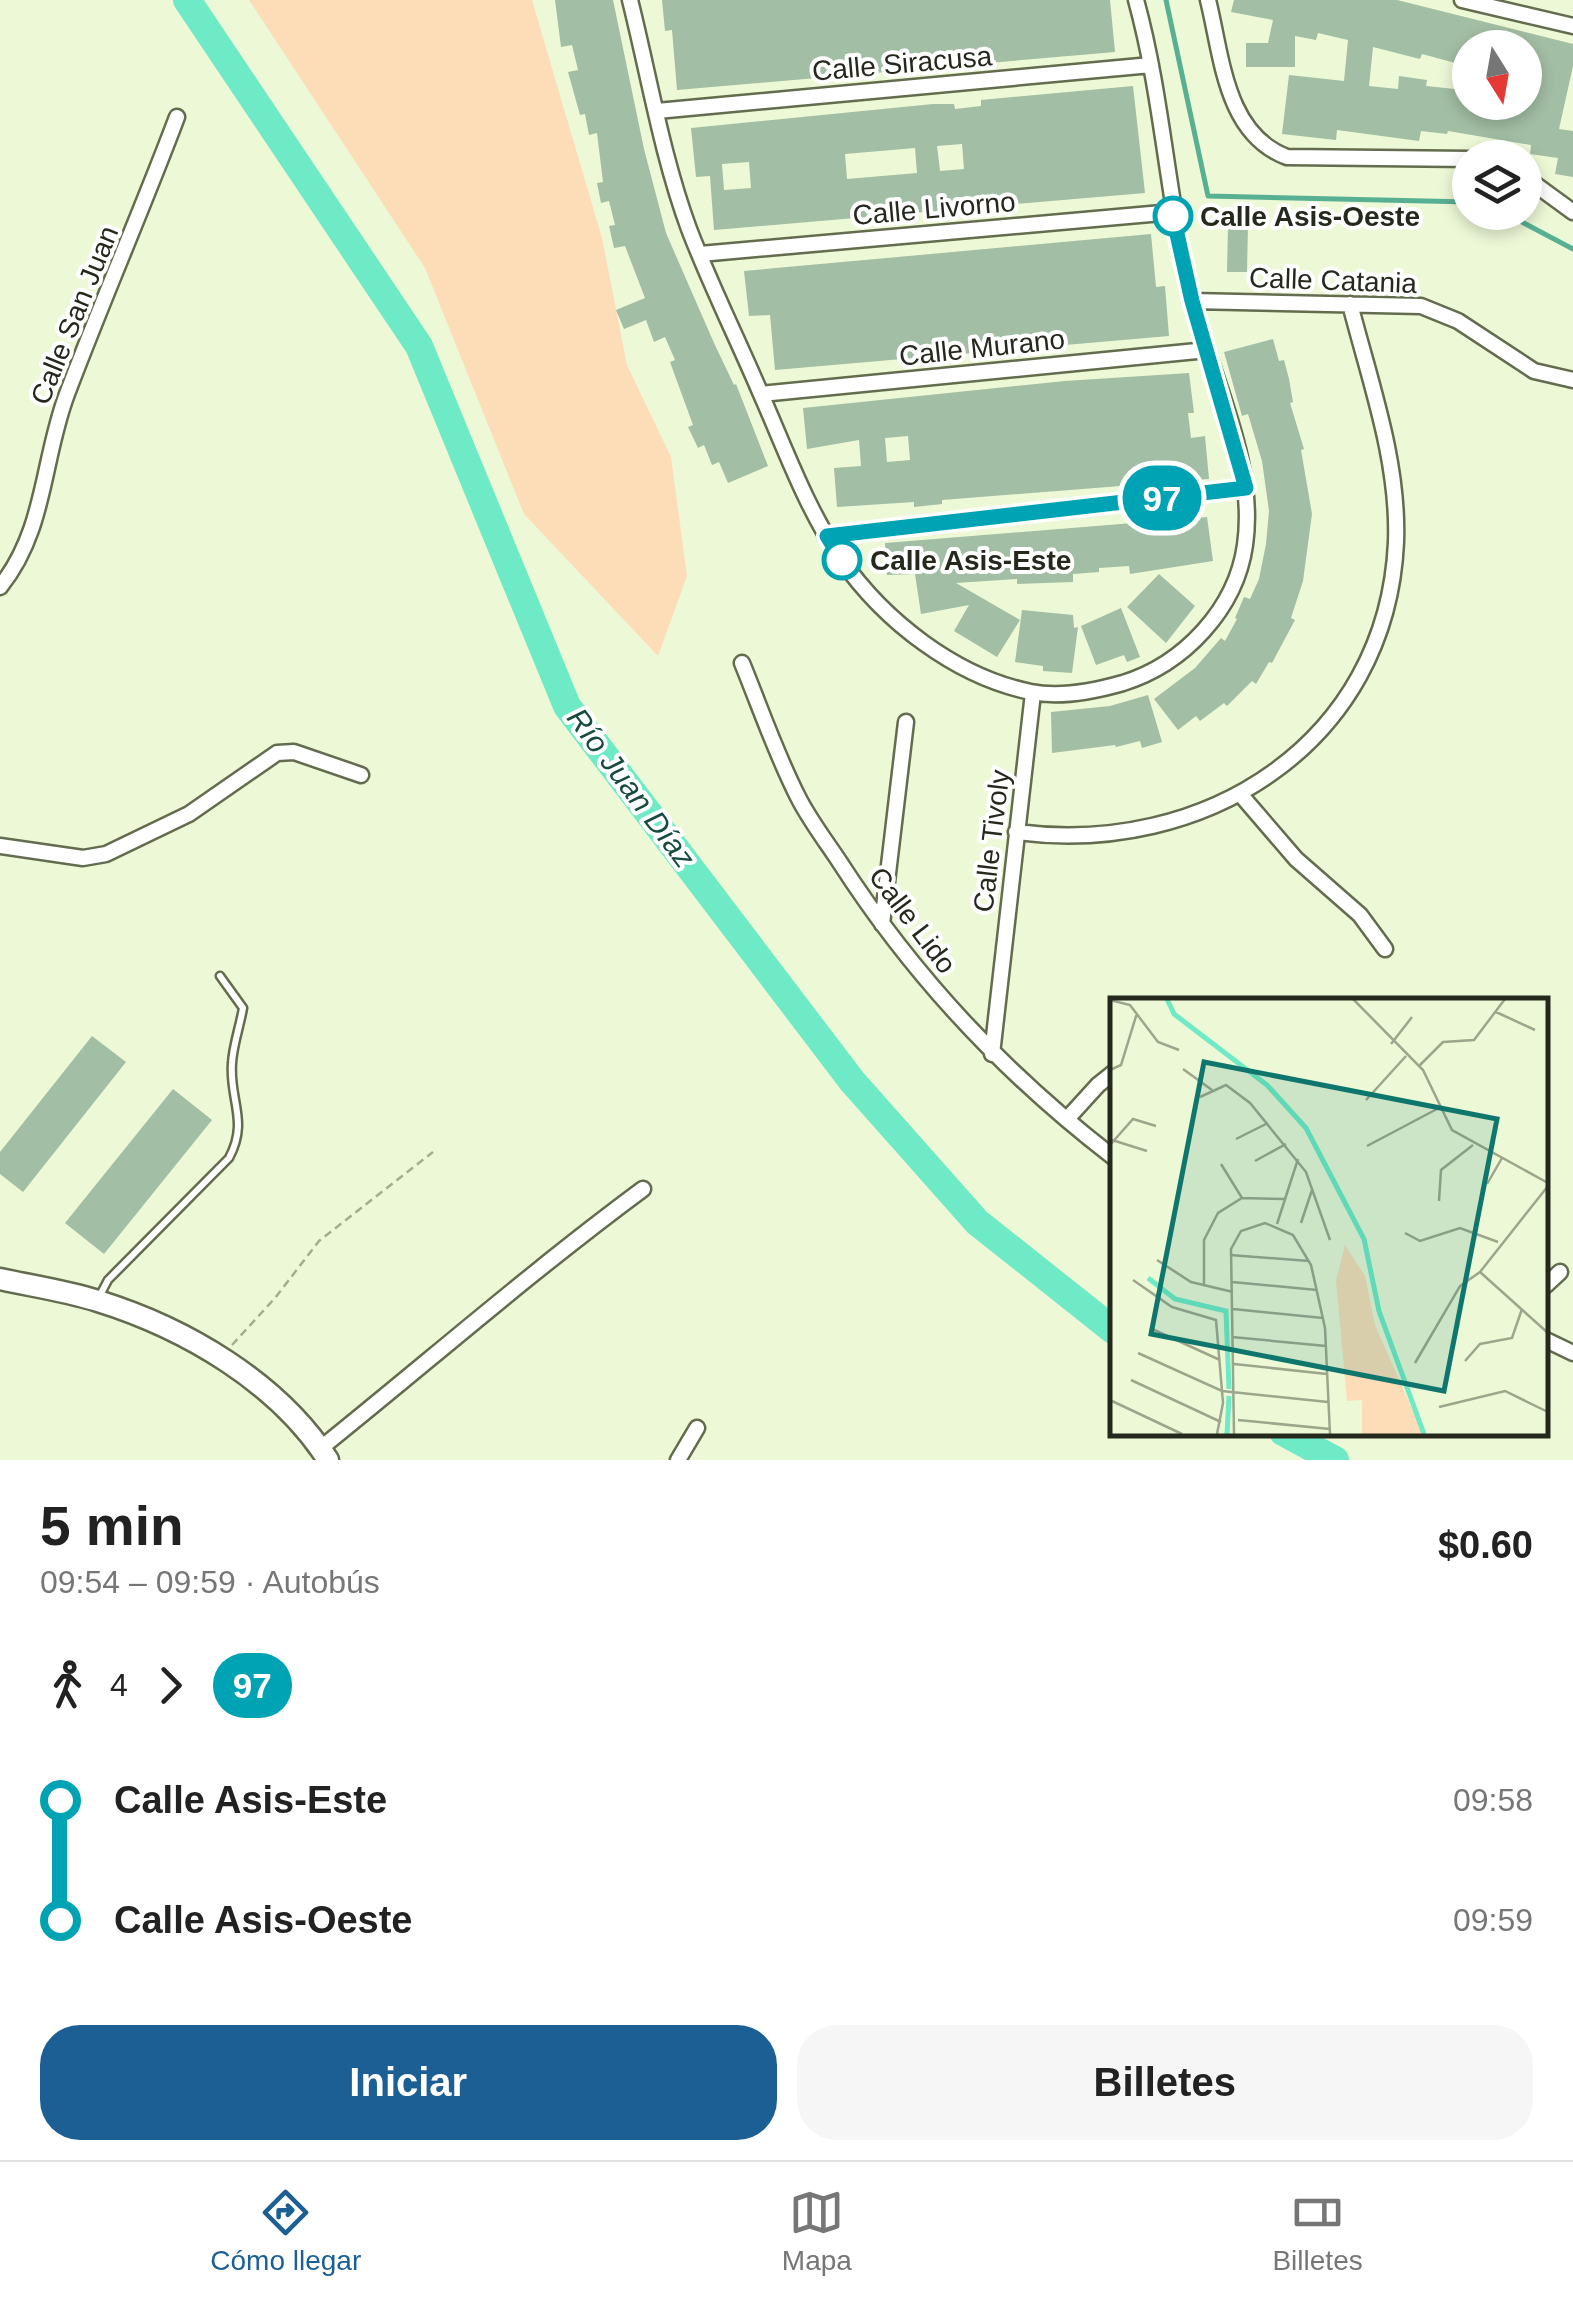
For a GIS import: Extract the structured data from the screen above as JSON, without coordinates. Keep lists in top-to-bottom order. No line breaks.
{"streets":{"street":["Calle Siracusa","Calle Livorno","Calle Catania","Calle San Juan","Calle Murano","Calle Tivoly","Calle Lido"]},"crossings":[["Calle Tivoly","Calle Lido"]],"water":["Río Juan Díaz"],"places":["Calle Asis-Oeste","Calle Asis-Este"],"lines":["bus line 97"],"north":"bottom","page":{"on_map":"97","heading":["5 min","09:54 – 09:59 · Autobús","$0.60"],"legs":["4","97"],"list":[{"name":"Calle Asis-Este","value":"09:58"},{"name":"Calle Asis-Oeste","value":"09:59"}],"buttons":["Iniciar","Billetes"],"tabs":["Cómo llegar","Mapa","Billetes"]}}
